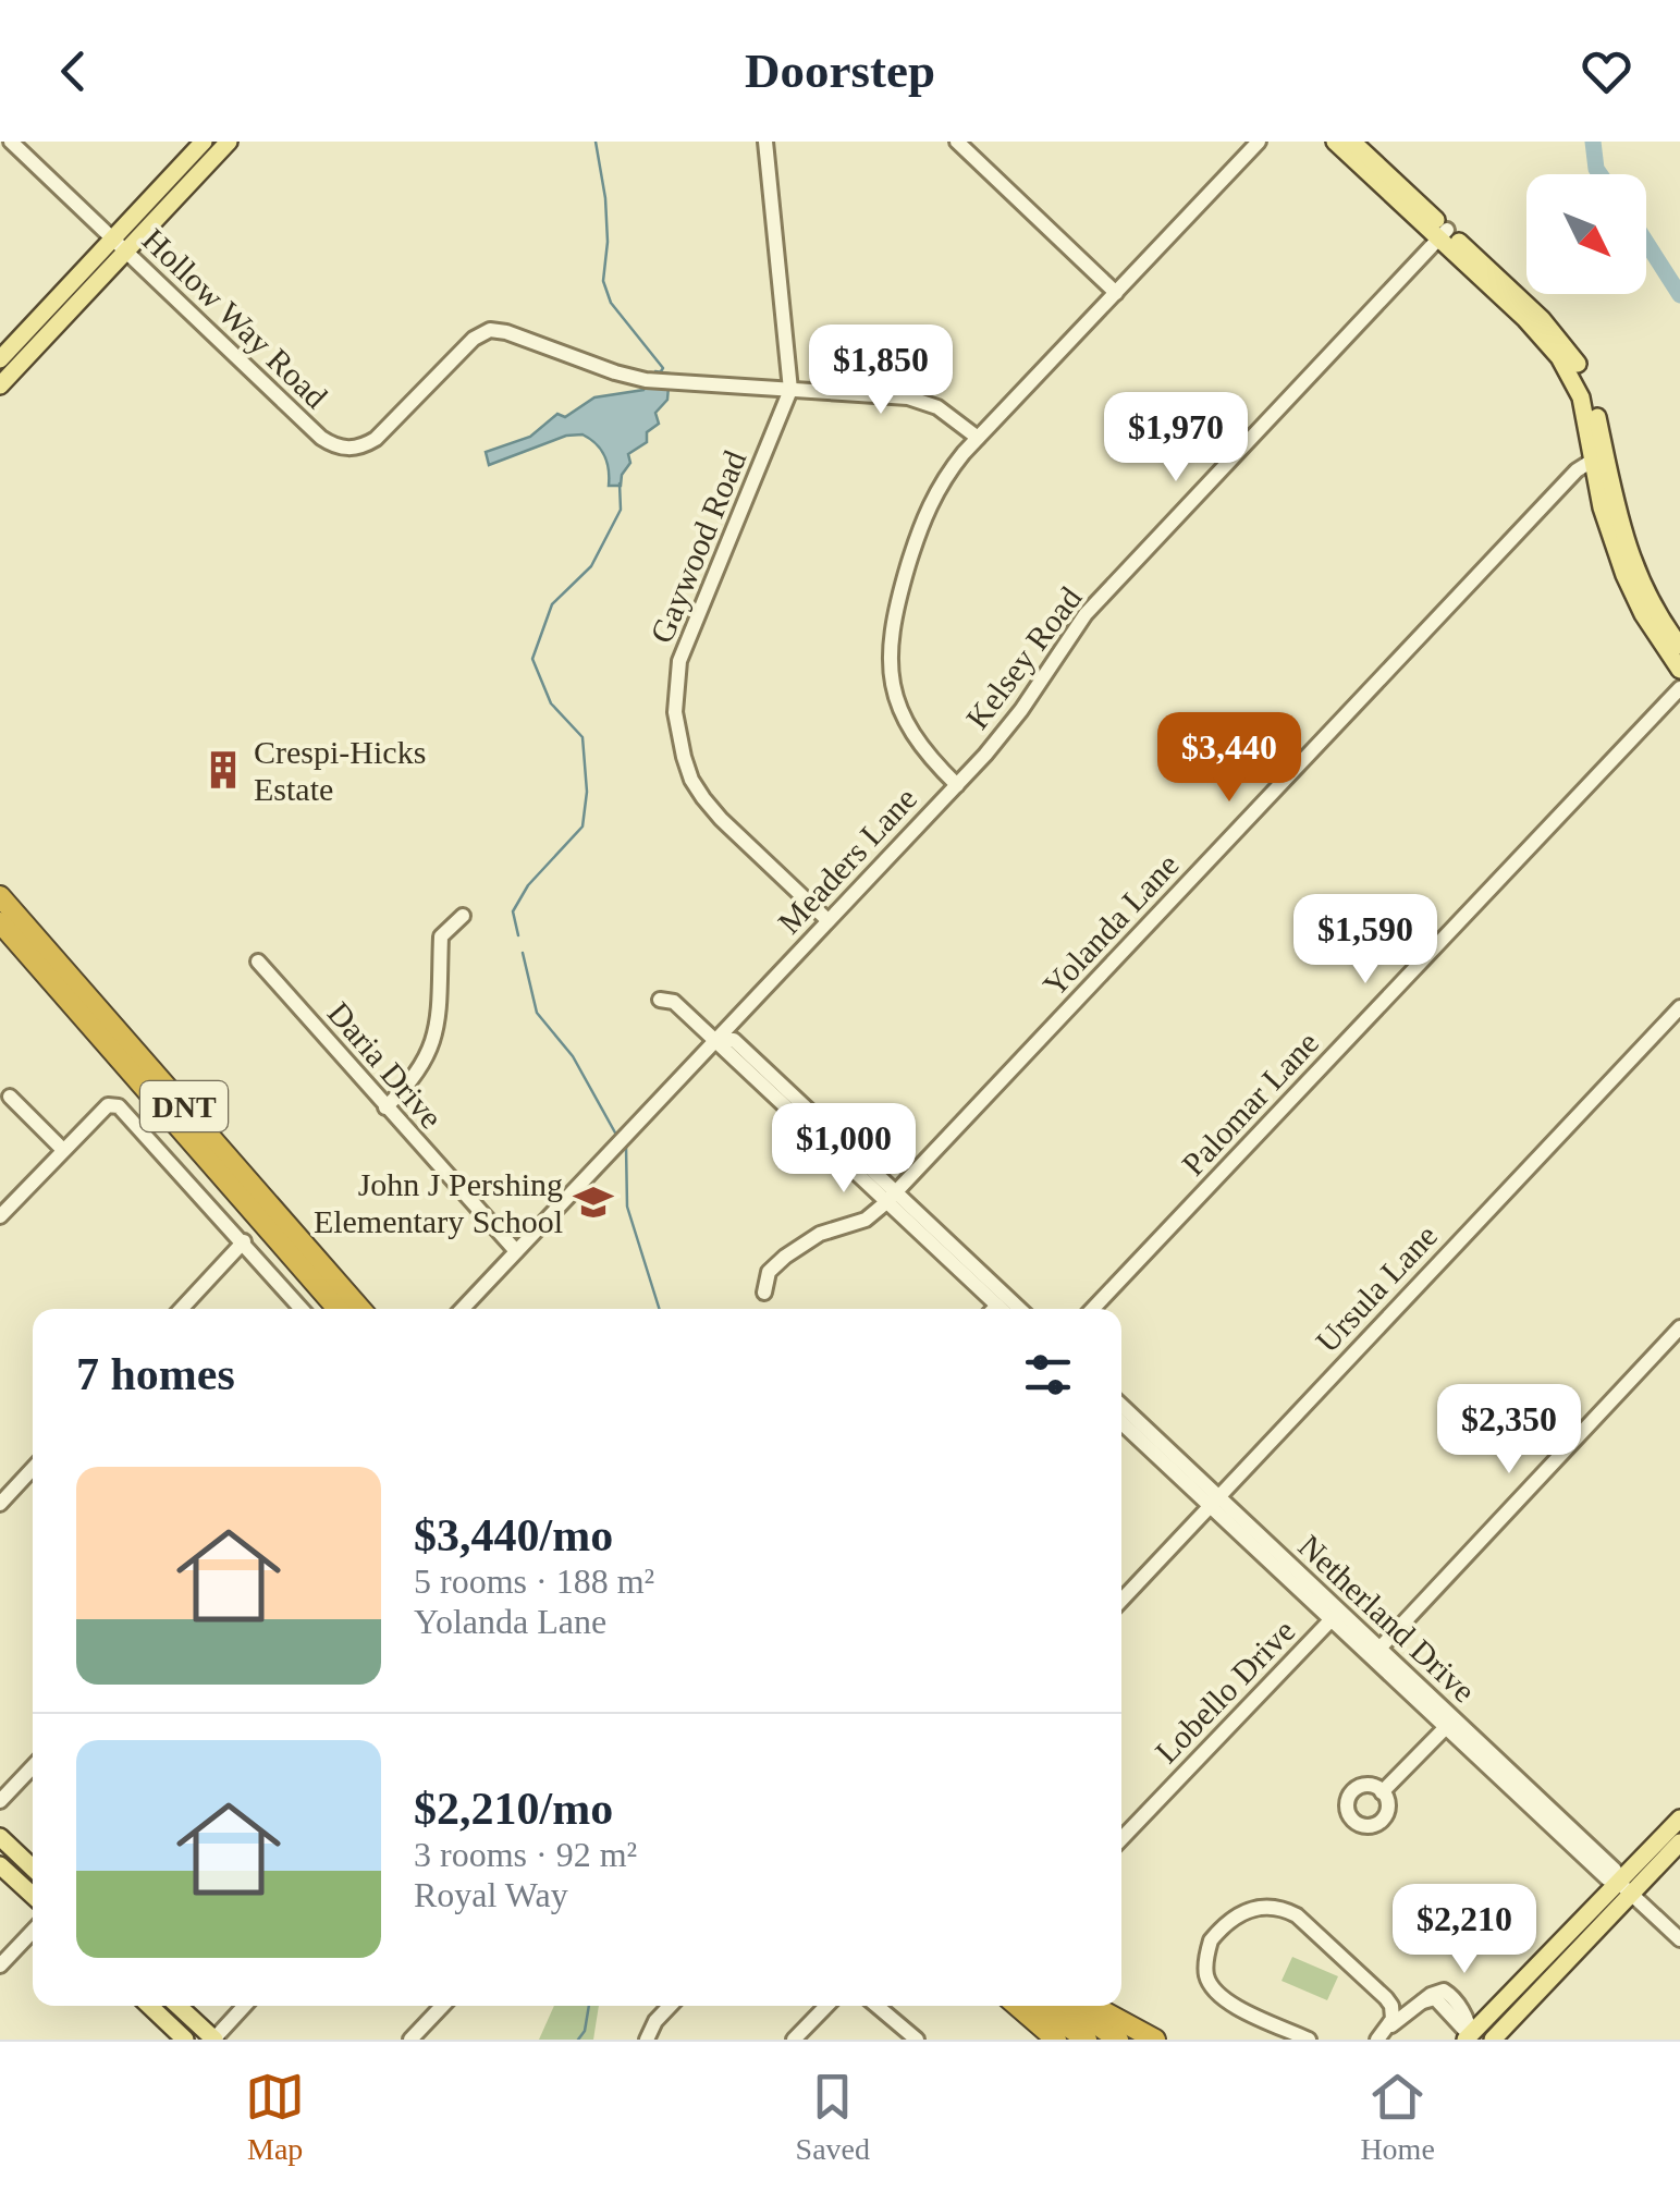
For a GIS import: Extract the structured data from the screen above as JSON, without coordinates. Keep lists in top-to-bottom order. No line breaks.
{"streets":{"highway":["DNT"],"street":["Hollow Way Road","Gaywood Road","Kelsey Road","Meaders Lane","Yolanda Lane","Daria Drive","Palomar Lane","Ursula Lane","Netherland Drive","Lobello Drive"]},"crossings":[["Hollow Way Road","Gaywood Road"],["Hollow Way Road","Meaders Lane"],["Gaywood Road","Meaders Lane"],["Kelsey Road","Meaders Lane"],["Meaders Lane","Daria Drive"],["Ursula Lane","Netherland Drive"],["Netherland Drive","Lobello Drive"]],"places":{"building":["Crespi-Hicks Estate"],"school or university":["John J Pershing Elementary School"]},"north":"bottom right","page":{"header":"Doorstep","price":["$1,850","$1,970","$3,440","$1,590","$1,000","$2,350","$2,210"],"heading":"7 homes","list":[{"name":"$3,440/mo","note":"5 rooms · 188 m² · Yolanda Lane"},{"name":"$2,210/mo","note":"3 rooms · 92 m² · Royal Way"}],"tabs":["Map","Saved","Home"]}}
